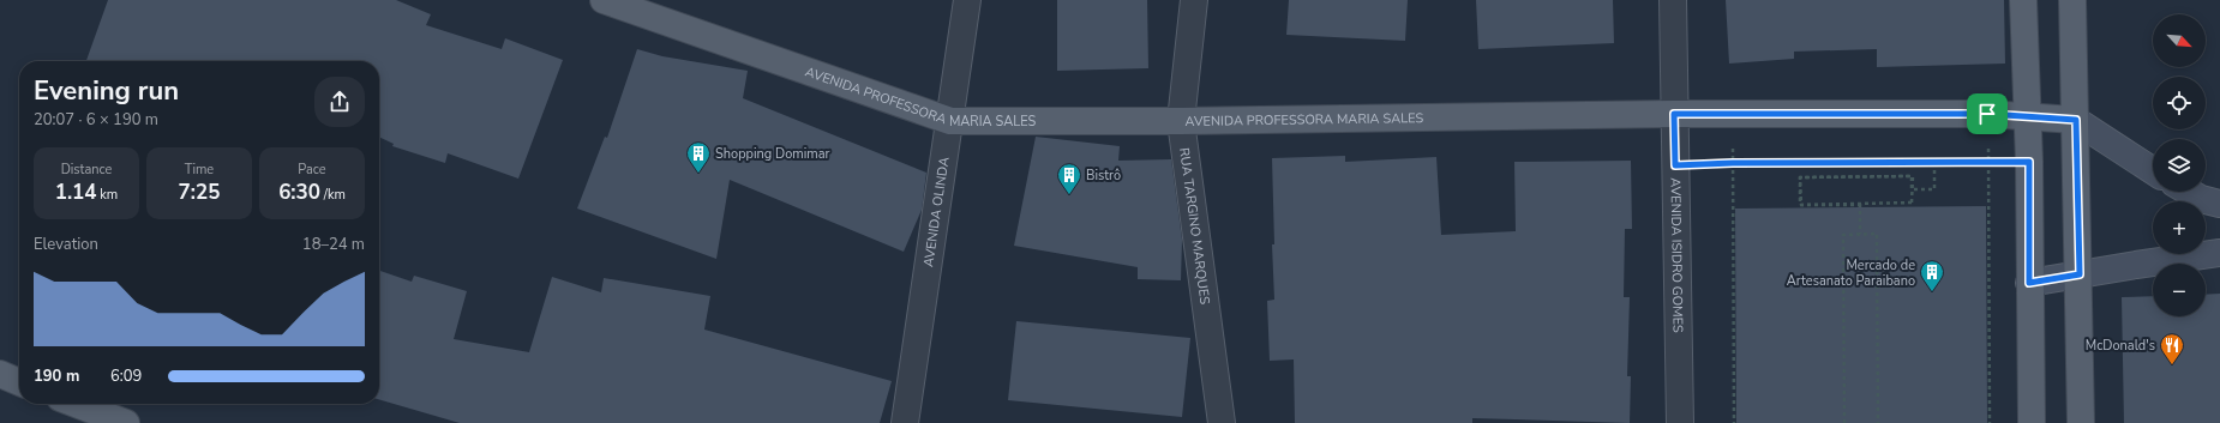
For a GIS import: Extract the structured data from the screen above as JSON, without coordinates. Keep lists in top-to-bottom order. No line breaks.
{"streets":{"main road":["AVENIDA PROFESSORA MARIA SALES"],"street":["AVENIDA OLINDA","RUA TARGINO MARQUES","AVENIDA ISIDRO GOMES"]},"crossings":[["AVENIDA PROFESSORA MARIA SALES","AVENIDA OLINDA"],["AVENIDA PROFESSORA MARIA SALES","RUA TARGINO MARQUES"],["AVENIDA PROFESSORA MARIA SALES","AVENIDA ISIDRO GOMES"]],"places":{"building":["Shopping Domimar","Bistrô","Mercado de Artesanato Paraibano"],"restaurant":["McDonald's"]},"north":"bottom right","page":{"map_buttons":["+","−"],"heading":["Evening run","20:07 · 6 × 190 m"],"stats":[["Distance","1.14 km"],["Time","7:25"],["Pace","6:30 /km"]],"chart":["Elevation","18–24 m"],"list":[{"name":"190 m","note":"6:09"}]}}
